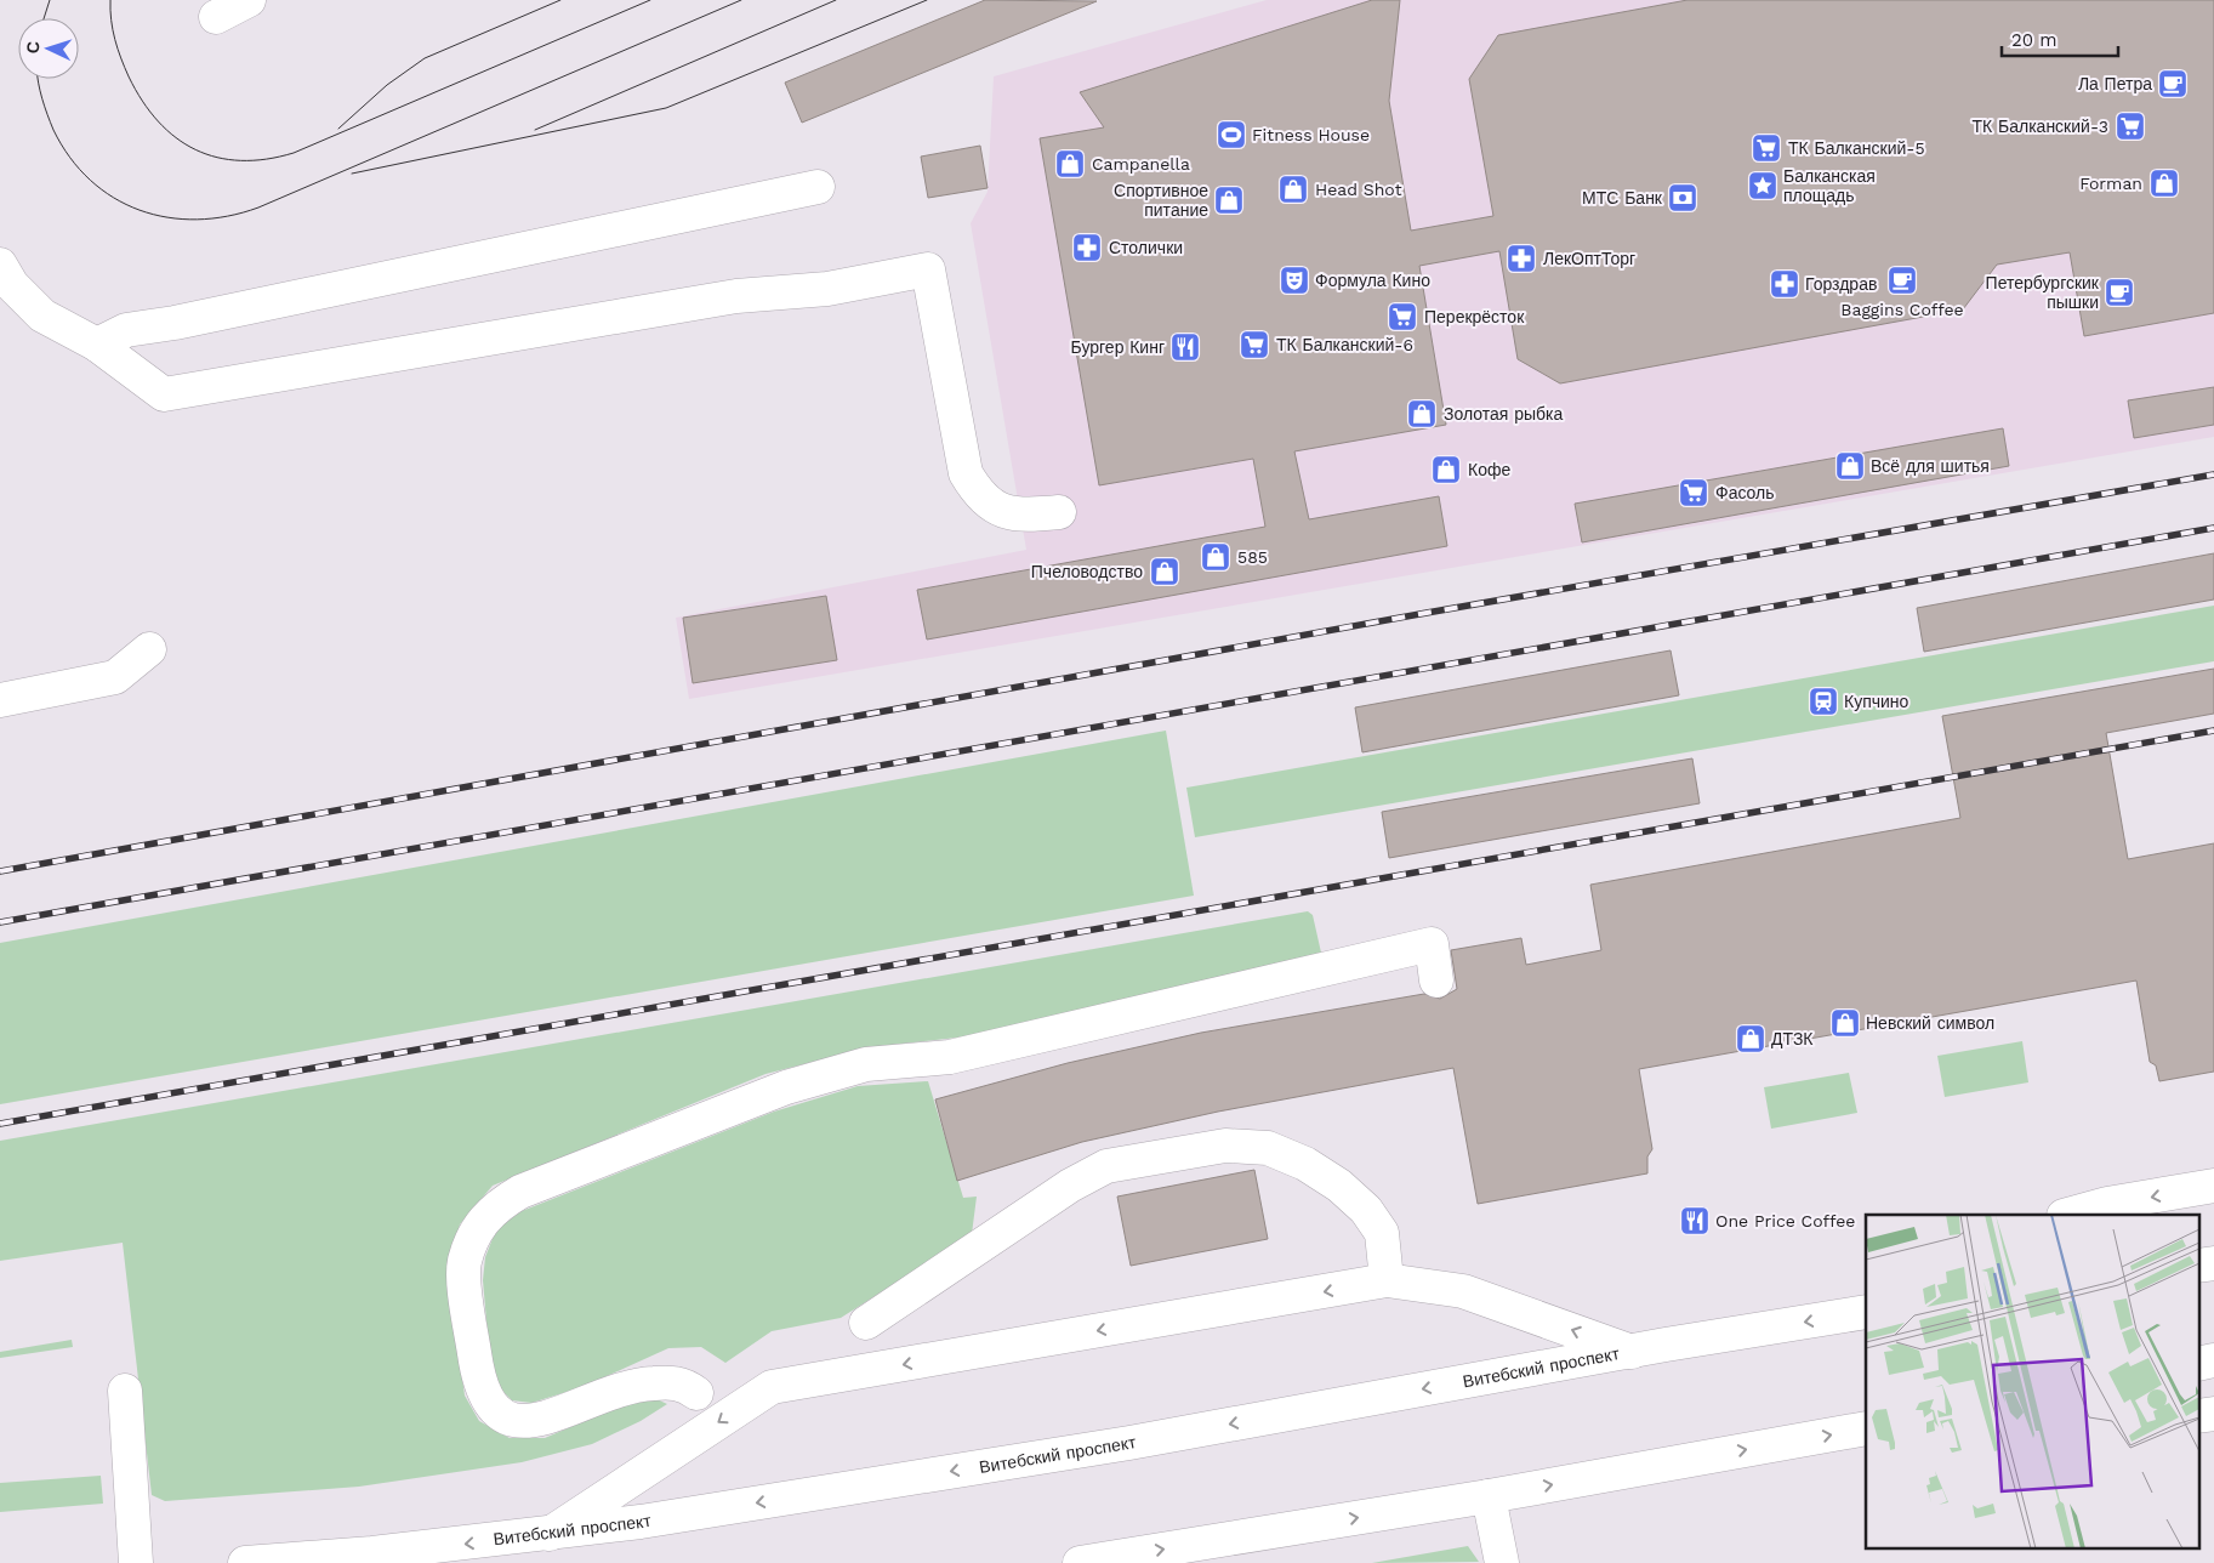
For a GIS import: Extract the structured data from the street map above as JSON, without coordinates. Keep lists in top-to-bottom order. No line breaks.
{"streets":{"main road":["Витебский проспект"]},"places":{"cafe":["Ла Петра","Baggins Coffee","Петербургскик пышки"],"supermarket":["ТК Балканский-3","ТК Балканский-5","Перекрёсток","ТК Балканский-6","Фасоль"],"sports":["Fitness House"],"shop":["Campanella","Forman","Head Shot","Спортивное питание","Золотая рыбка","Всё для шитья","Кофе","585","Пчеловодство","Невский символ","ДТЗК"],"place":["Балканская площадь"],"bank":["МТС Банк"],"pharmacy":["Столички","ЛекОптТорг","Горздрав"],"theatre":["Формула Кино"],"restaurant":["Бургер Кинг","One Price Coffee"],"station":["Купчино"]},"scale_bar":"20 m","north":"left"}
